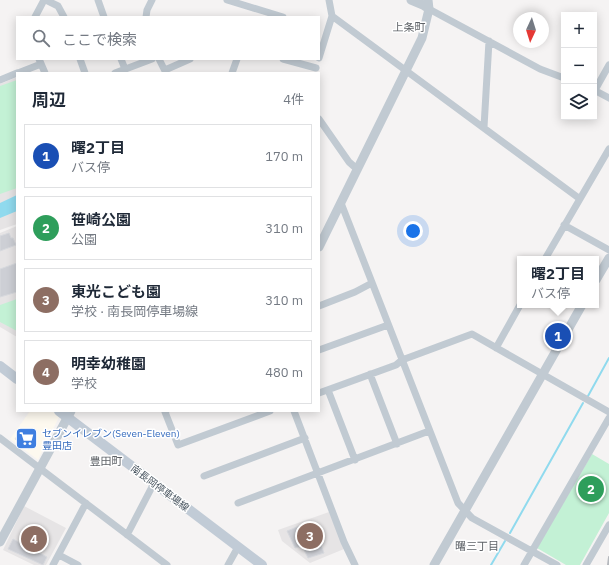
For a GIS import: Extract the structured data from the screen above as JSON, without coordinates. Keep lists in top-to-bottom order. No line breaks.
{"streets":{"main road":["南長岡停車場線"]},"districts":["上条町","豊田町","曙三丁目"],"places":{"supermarket":["セブンイレブン(Seven-Eleven) 豊田店"]},"north":"bottom","page":{"map_buttons":["+","−"],"search":"ここで検索","heading":["周辺","4件"],"list":[{"mark":"1","name":"曙2丁目","note":"バス停","value":"170 m"},{"mark":"2","name":"笹崎公園","note":"公園","value":"310 m"},{"mark":"3","name":"東光こども園","note":"学校 · 南長岡停車場線","value":"310 m"},{"mark":"4","name":"明幸幼稚園","note":"学校","value":"480 m"}],"popup":["曙2丁目","バス停"],"pins":["1","2","3","4"]}}
